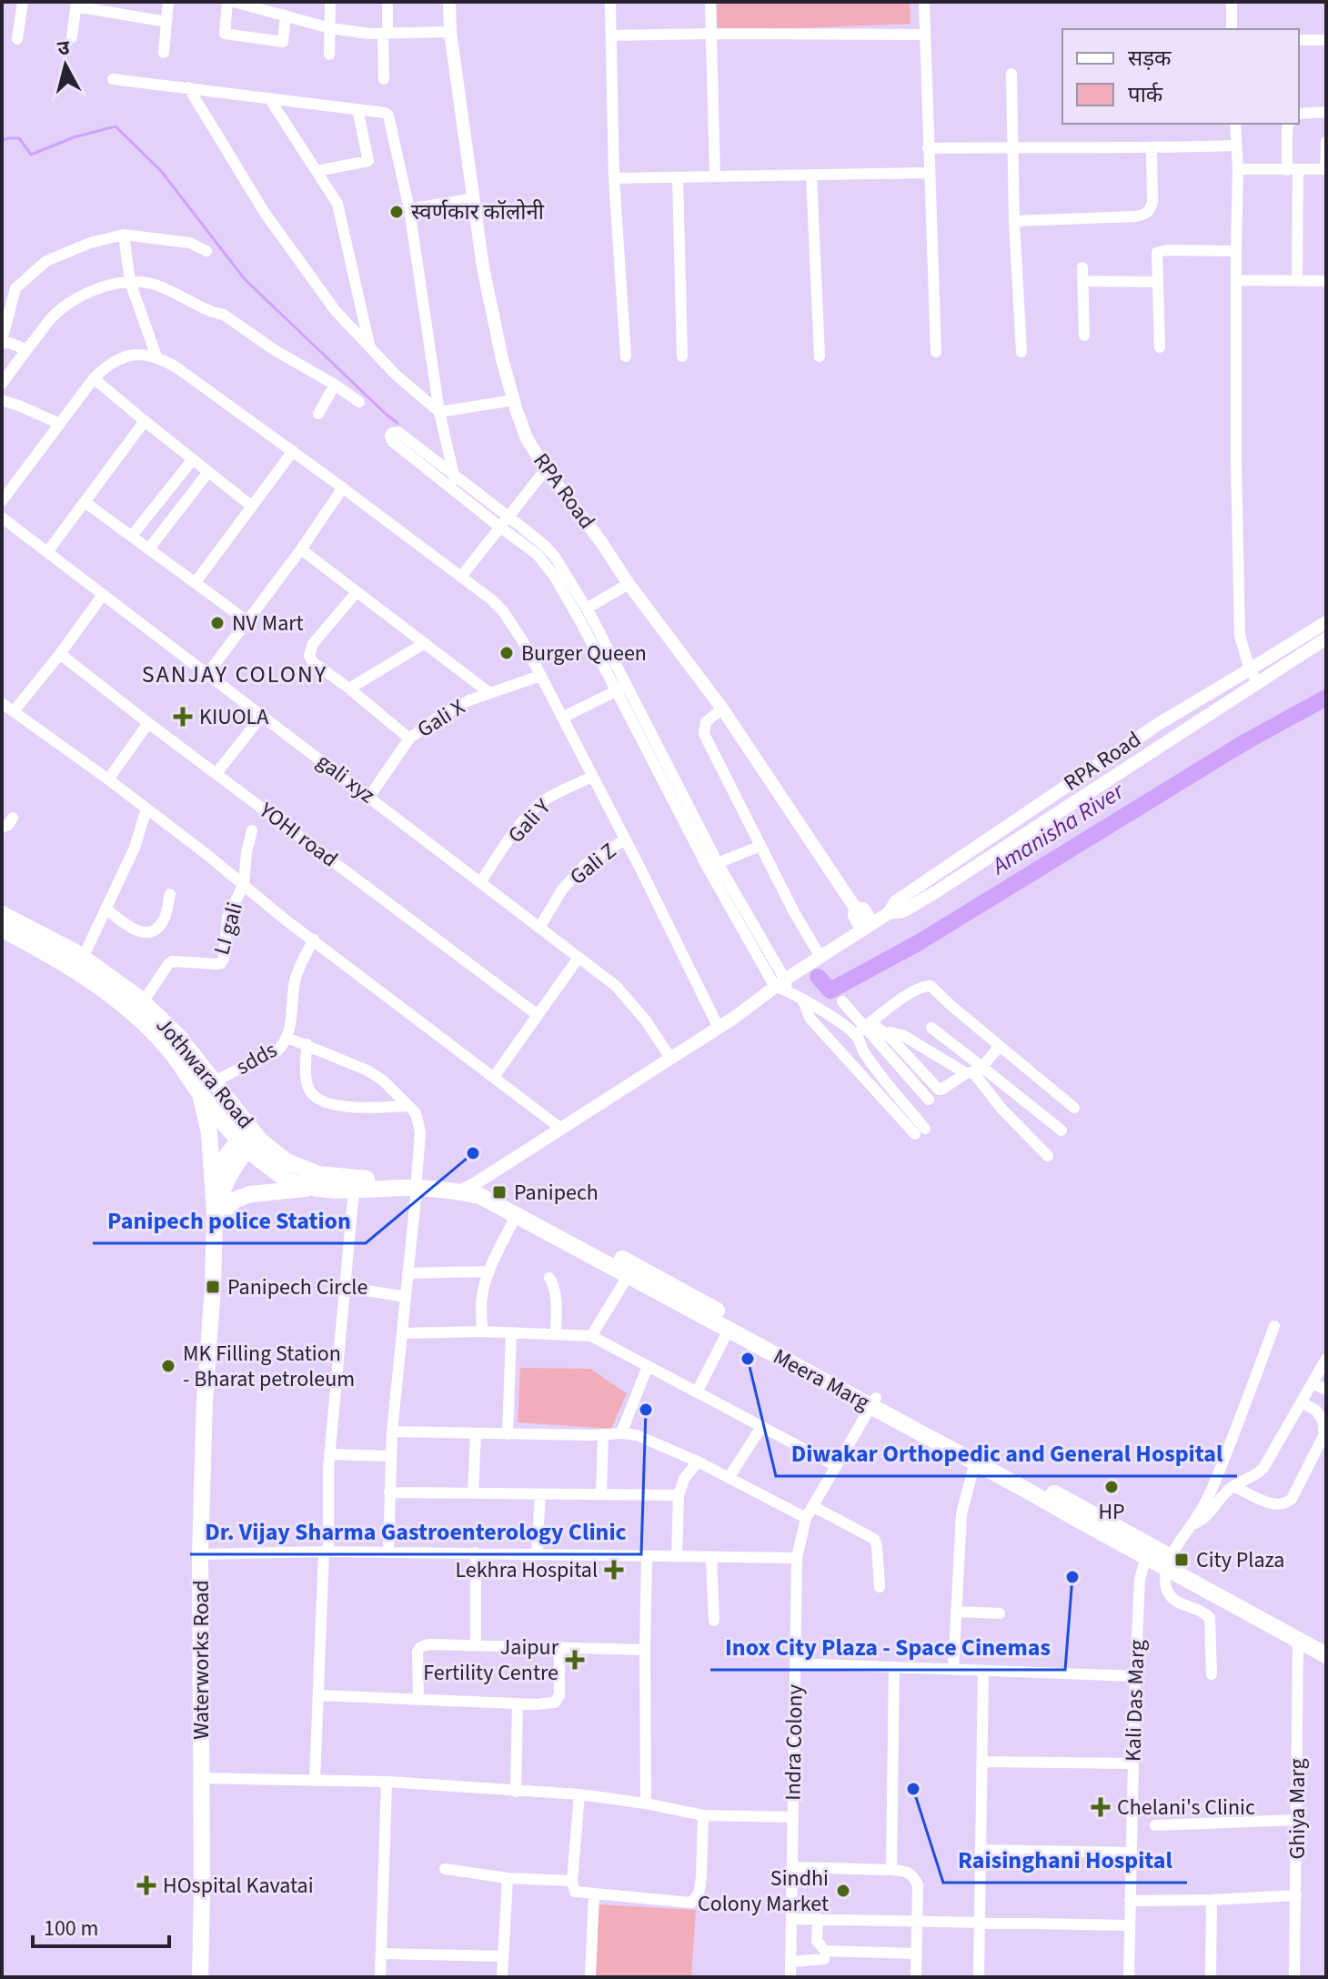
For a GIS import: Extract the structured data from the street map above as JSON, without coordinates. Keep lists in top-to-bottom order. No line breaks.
{"streets":{"main road":["Jothwara Road","Meera Marg","Waterworks Road"],"street":["RPA Road","Gali X","gali xyz","Gali Y","YOHI road","Gali Z","LI gali","sdds","Kali Das Marg","Indra Colony","Ghiya Marg"]},"crossings":[["Gali X","gali xyz"],["gali xyz","Gali Y"],["gali xyz","Gali Z"],["LI gali","Jothwara Road"],["sdds","Jothwara Road"],["Jothwara Road","Meera Marg"],["Meera Marg","Kali Das Marg"],["Meera Marg","Indra Colony"],["Meera Marg","Ghiya Marg"]],"districts":["SANJAY COLONY"],"water":["Amanisha River"],"places":{"other":["स्वर्णकार कॉलोनी","NV Mart","Burger Queen","Panipech police Station","Diwakar Orthopedic and General Hospital","MK Filling Station - Bharat petroleum","Dr. Vijay Sharma Gastroenterology Clinic","HP","Inox City Plaza - Space Cinemas","Raisinghani Hospital","Sindhi Colony Market"],"health":["KIUOLA","Lekhra Hospital","Jaipur Fertility Centre","Chelani's Clinic","HOspital Kavatai"],"transit":["Panipech","Panipech Circle","City Plaza"]},"legend":["सड़क","पार्क"],"scale_bar":"100 m","north":"top"}
